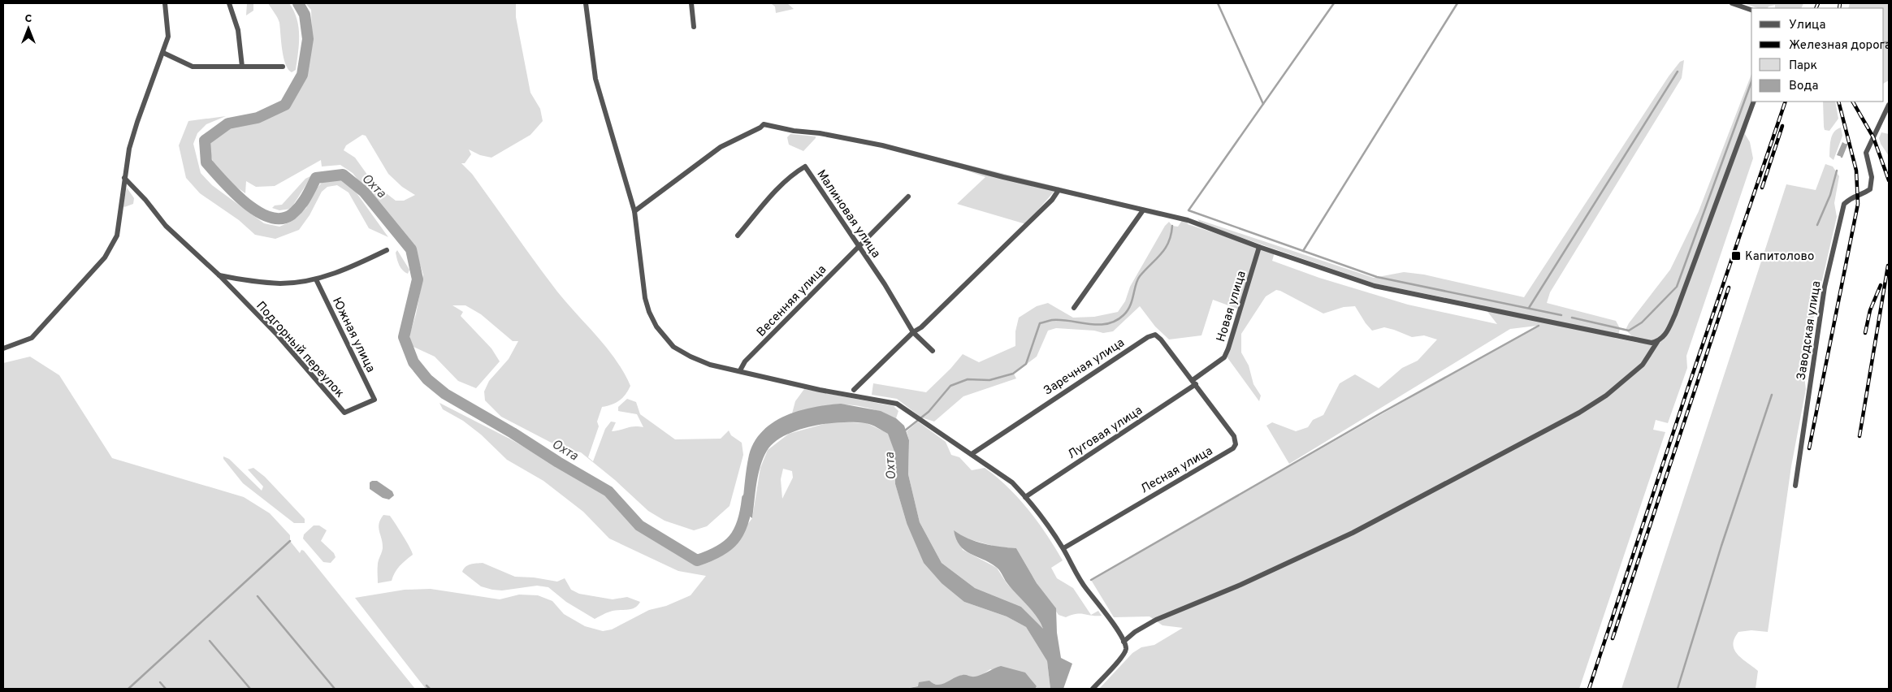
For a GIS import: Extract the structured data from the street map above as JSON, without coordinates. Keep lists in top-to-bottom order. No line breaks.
{"streets":{"street":["Малиновая улица","Весенняя улица","Новая улица","Заводская улица","Южная улица","Подгорный переулок","Заречная улица","Луговая улица","Лесная улица"]},"crossings":[["Малиновая улица","Весенняя улица"],["Новая улица","Заречная улица"],["Новая улица","Луговая улица"],["Новая улица","Лесная улица"],["Южная улица","Подгорный переулок"],["Заречная улица","Луговая улица"],["Заречная улица","Лесная улица"],["Луговая улица","Лесная улица"]],"water":["Охта"],"places":{"transit":["Капитолово"]},"legend":["Улица","Железная дорога","Парк","Вода"],"north":"top"}
